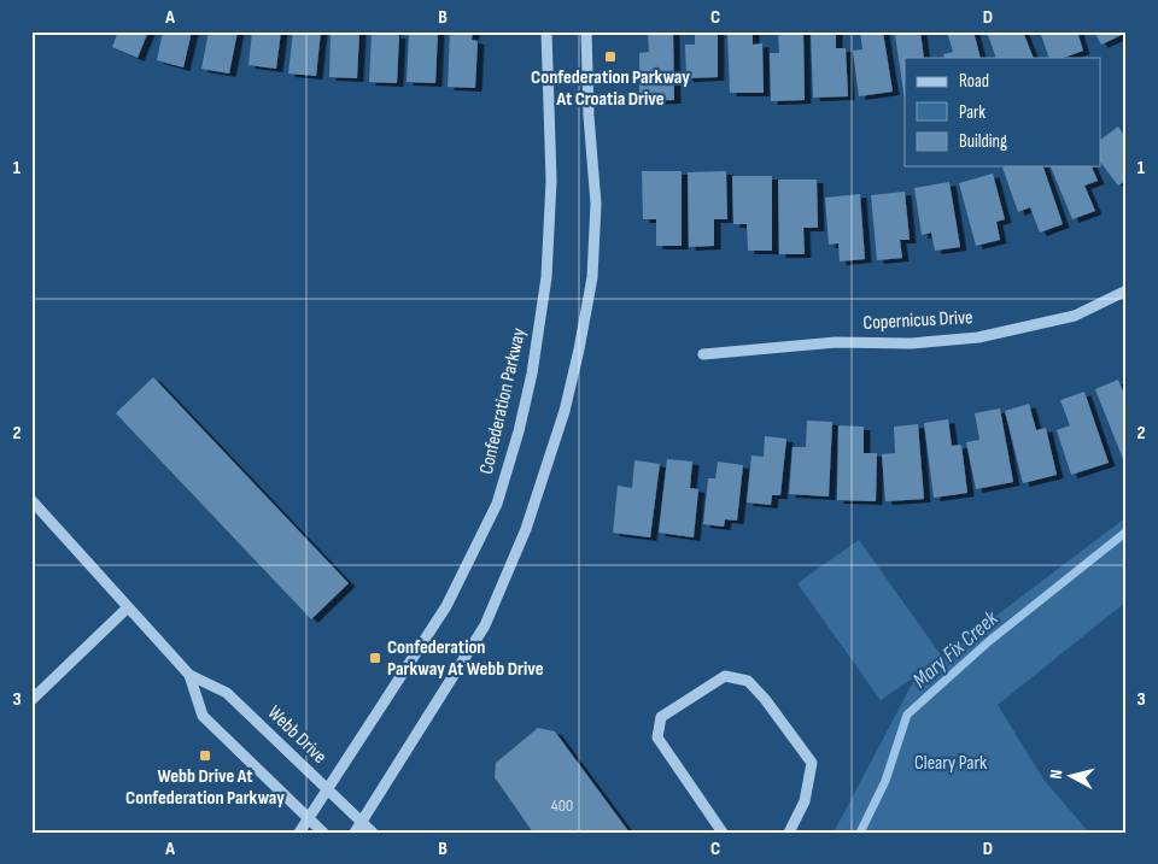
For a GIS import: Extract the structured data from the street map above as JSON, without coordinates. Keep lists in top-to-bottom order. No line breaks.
{"streets":{"street":["Copernicus Drive","Confederation Parkway","Webb Drive"]},"crossings":[["Confederation Parkway","Webb Drive"]],"water":["Mary Fix Creek"],"parks":["Cleary Park"],"places":{"transit":["Confederation Parkway At Croatia Drive","Confederation Parkway At Webb Drive","Webb Drive At Confederation Parkway"]},"house_numbers":["400"],"legend":["Road","Park","Building"],"north":"left","grid":{"columns":["A","B","C","D"],"rows":["1","2","3"]}}
